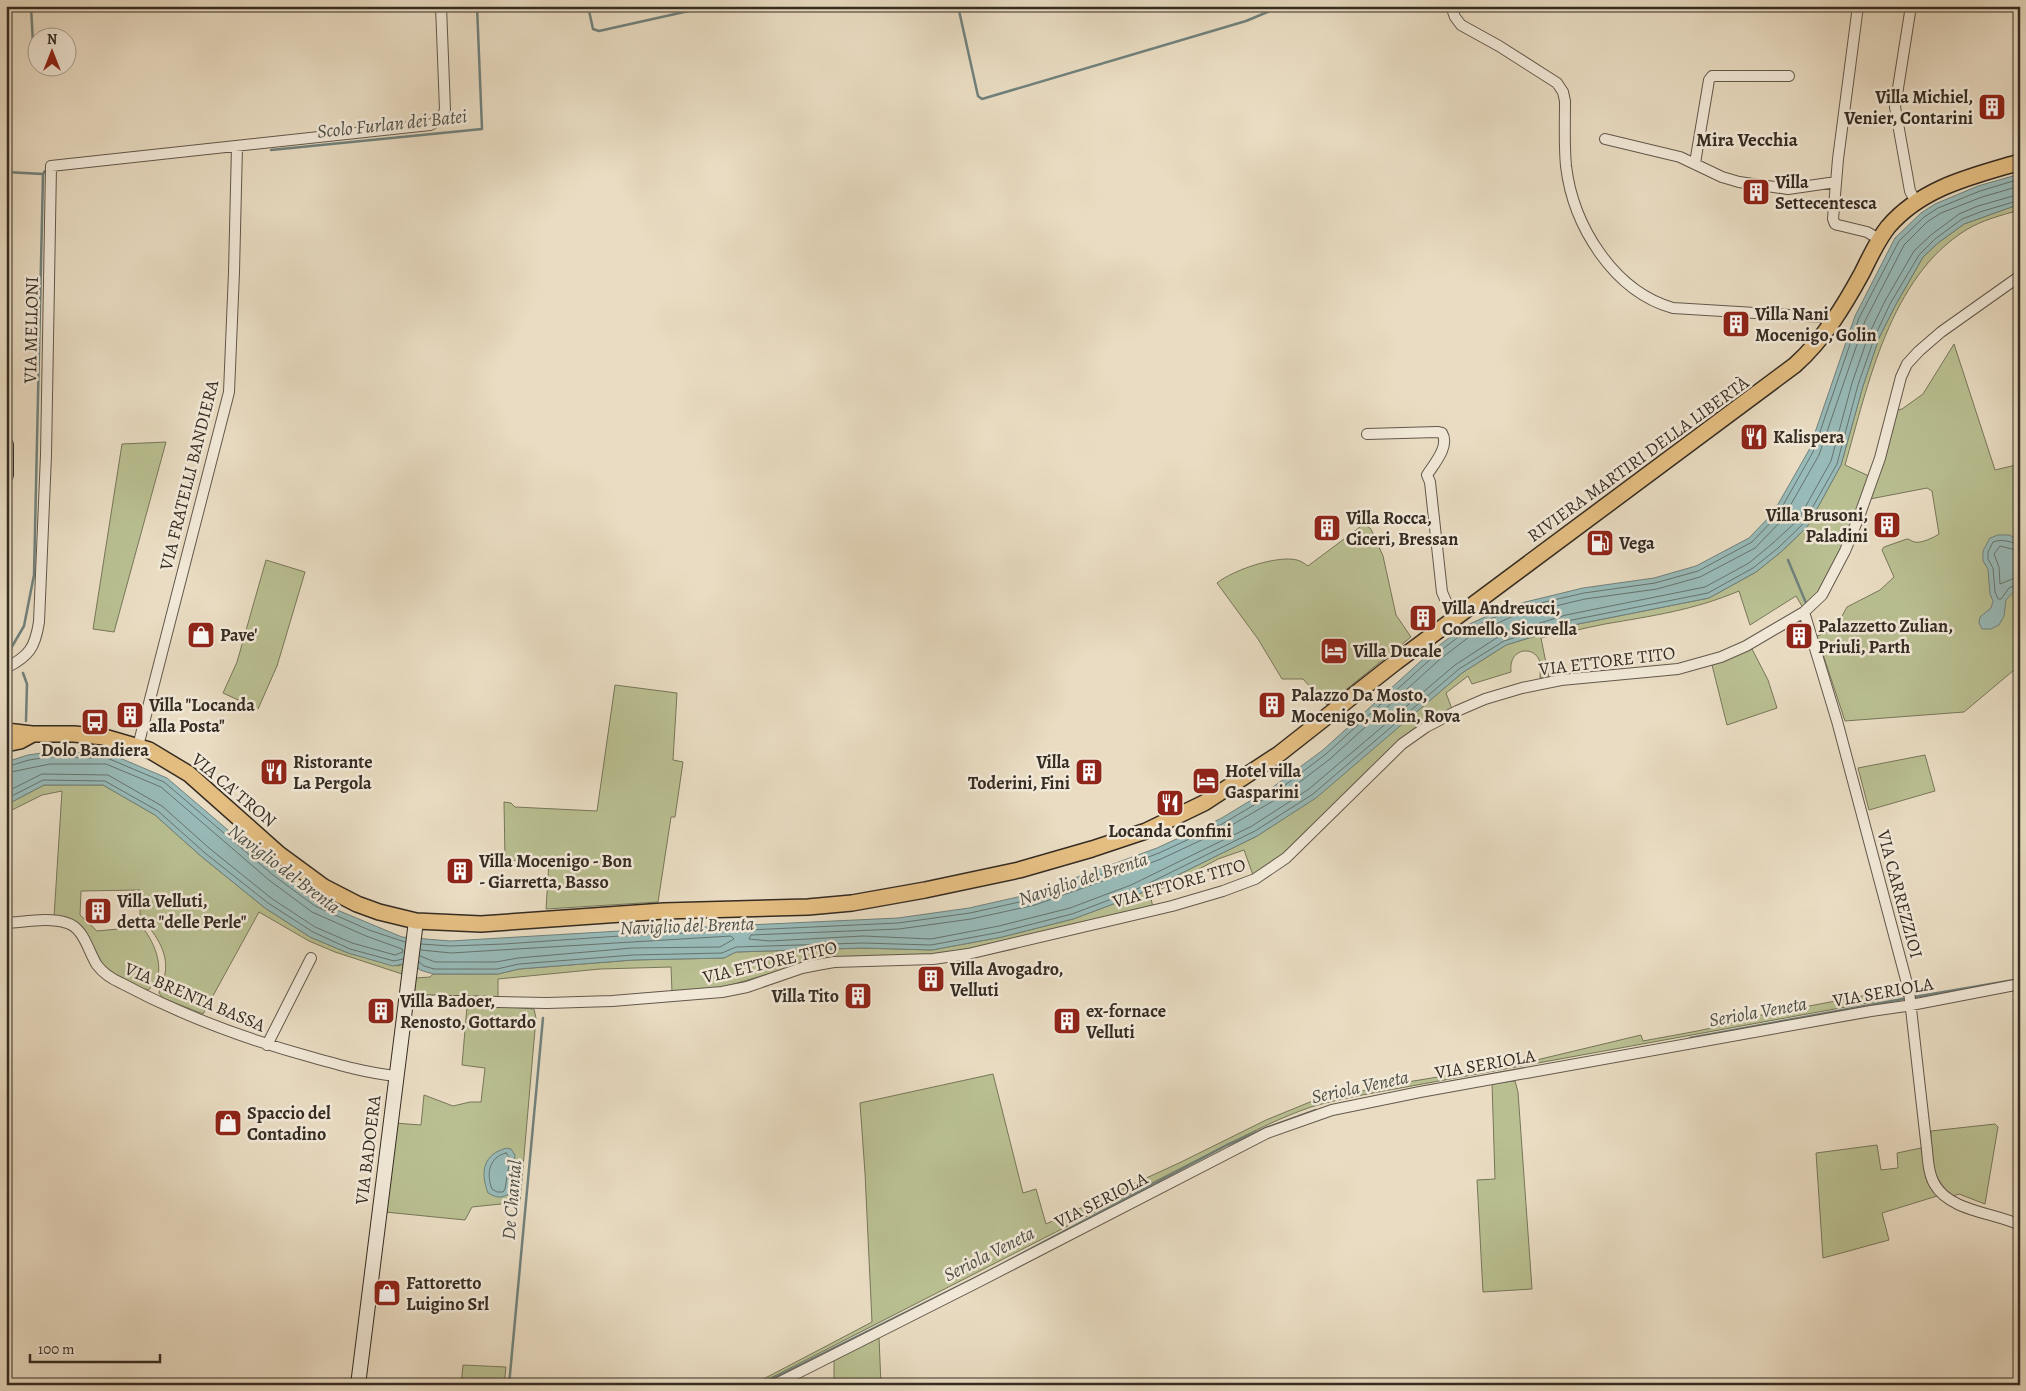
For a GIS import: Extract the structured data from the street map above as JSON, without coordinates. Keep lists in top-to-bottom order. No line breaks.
{"streets":{"main road":["RIVIERA MARTIRI DELLA LIBERTÀ","VIA CA' TRON","VIA BADOERA"],"street":["VIA MELLONI","VIA FRATELLI BANDIERA","VIA ETTORE TITO","VIA CARREZZIOI","VIA SERIOLA","VIA BRENTA BASSA"]},"crossings":[["VIA MELLONI","VIA FRATELLI BANDIERA"],["RIVIERA MARTIRI DELLA LIBERTÀ","VIA CA' TRON"],["RIVIERA MARTIRI DELLA LIBERTÀ","VIA BADOERA"],["VIA FRATELLI BANDIERA","VIA CA' TRON"],["VIA ETTORE TITO","VIA CARREZZIOI"],["VIA ETTORE TITO","VIA BADOERA"],["VIA CA' TRON","VIA BADOERA"],["VIA CARREZZIOI","VIA SERIOLA"],["VIA BRENTA BASSA","VIA BADOERA"]],"districts":["Mira Vecchia"],"water":["Scolo Furlan dei Batei","Naviglio del Brenta","Seriola Veneta","De Chantal"],"places":{"building":["Villa Michiel, Venier, Contarini","Villa Settecentesca","Villa Nani Mocenigo, Golin","Villa Brusoni, Paladini","Villa Rocca, Ciceri, Bressan","Villa Andreucci, Comello, Sicurella","Palazzetto Zulian, Priuli, Parth","Palazzo Da Mosto, Mocenigo, Molin, Rova","Villa \"Locanda alla Posta\"","Villa Toderini, Fini","Villa Mocenigo - Bon - Giarretta, Basso","Villa Velluti, detta \"delle Perle\"","Villa Avogadro, Velluti","Villa Tito","Villa Badoer, Renosto, Gottardo","ex-fornace Velluti"],"restaurant":["Kalispera","Ristorante La Pergola","Locanda Confini"],"fuel station":["Vega"],"shop":["Pave'","Spaccio del Contadino","Fattoretto Luigino Srl"],"hotel":["Villa Ducale","Hotel villa Gasparini"],"bus stop":["Dolo Bandiera"]},"scale_bar":"100 m","north":"top"}
